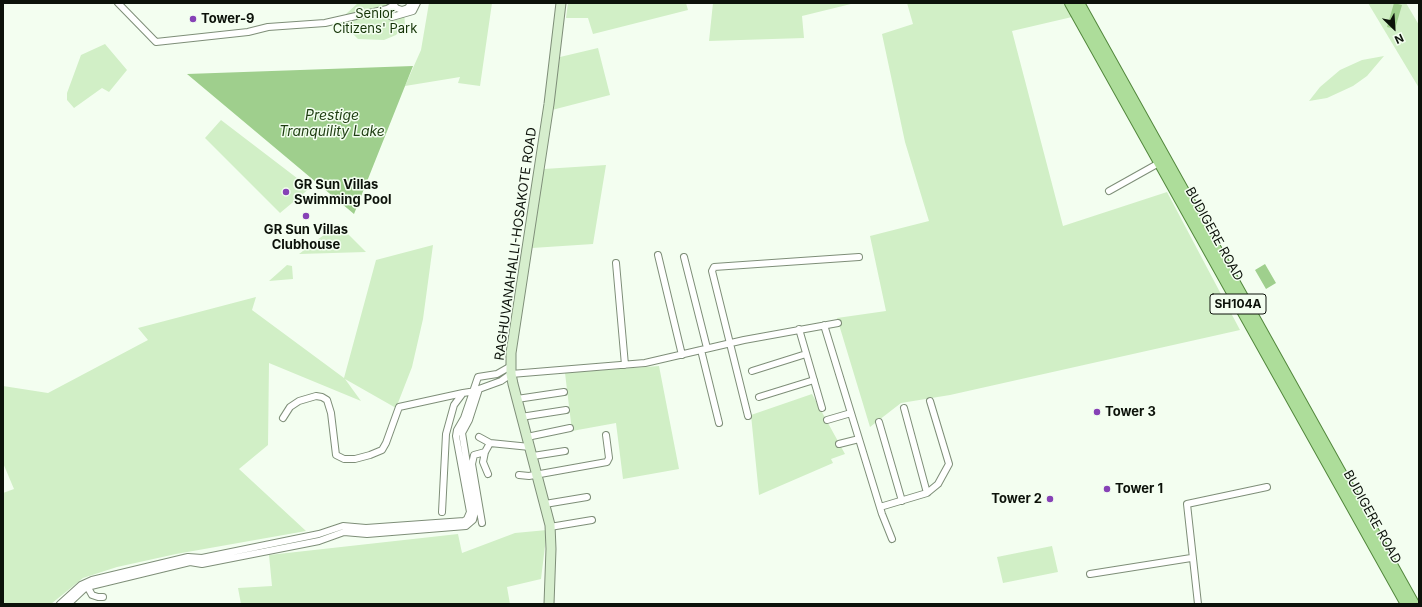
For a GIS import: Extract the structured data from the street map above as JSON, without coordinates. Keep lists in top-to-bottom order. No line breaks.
{"streets":{"main road":["BUDIGERE ROAD","RAGHUVANAHALLI-HOSAKOTE ROAD","SH104A"]},"water":["Prestige Tranquility Lake"],"parks":["Senior Citizens' Park"],"places":["Tower-9","GR Sun Villas Swimming Pool","GR Sun Villas Clubhouse","Tower 3","Tower 1","Tower 2"],"north":"bottom right"}
